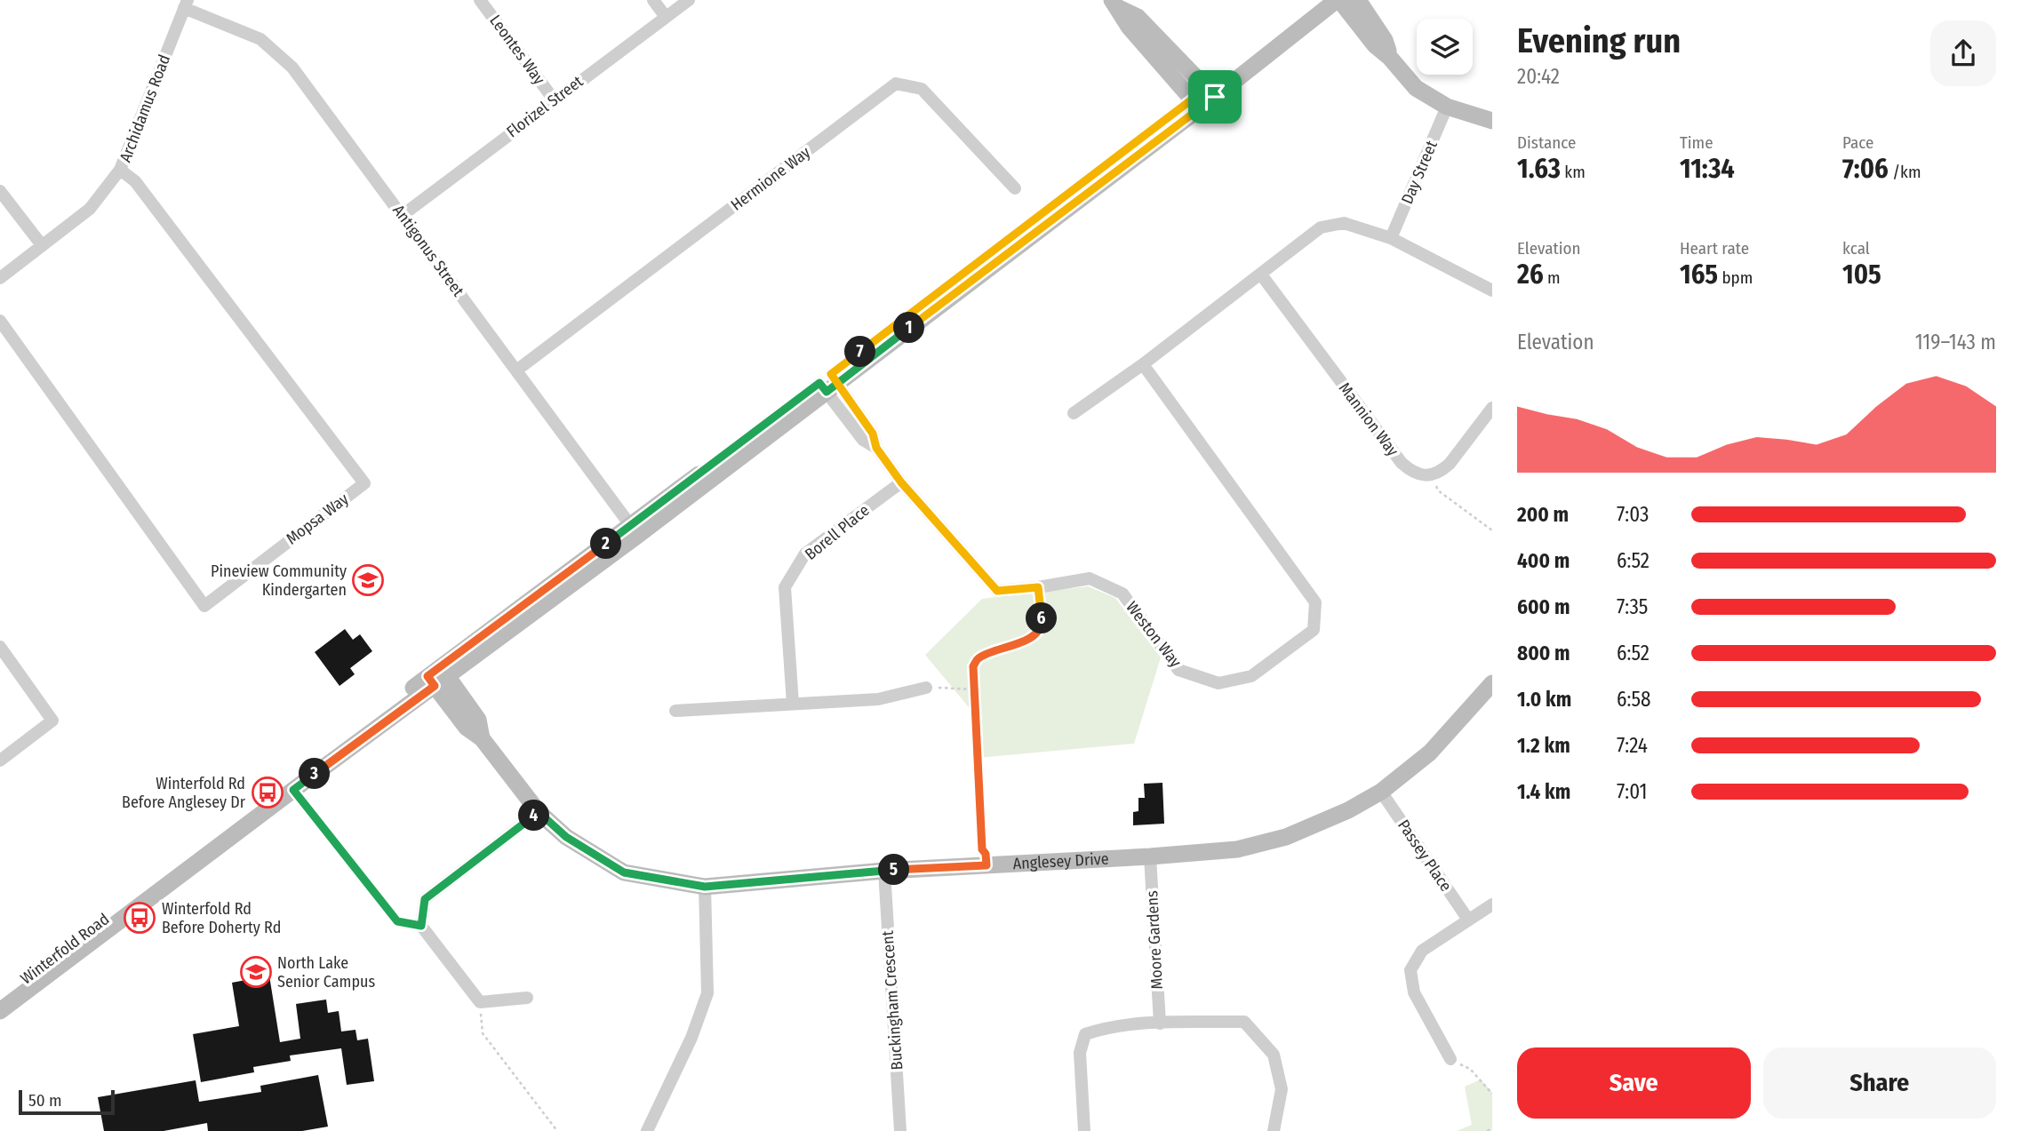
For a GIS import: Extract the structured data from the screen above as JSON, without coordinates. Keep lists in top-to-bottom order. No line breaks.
{"streets":{"main road":["Anglesey Drive","Winterfold Road"],"street":["Leontes Way","Florizel Street","Archidamus Road","Day Street","Hermione Way","Antigonus Street","Mannion Way","Mopsa Way","Borell Place","Weston Way","Passey Place","Moore Gardens","Buckingham Crescent"]},"crossings":[["Leontes Way","Florizel Street"],["Florizel Street","Antigonus Street"],["Archidamus Road","Antigonus Street"],["Archidamus Road","Mopsa Way"],["Hermione Way","Antigonus Street"],["Antigonus Street","Winterfold Road"],["Borell Place","Weston Way"],["Weston Way","Winterfold Road"],["Passey Place","Anglesey Drive"],["Anglesey Drive","Moore Gardens"],["Anglesey Drive","Winterfold Road"],["Anglesey Drive","Buckingham Crescent"]],"places":{"school or university":["Pineview Community Kindergarten","North Lake Senior Campus"],"bus stop":["Winterfold Rd Before Anglesey Dr","Winterfold Rd Before Doherty Rd"]},"scale_bar":"50 m","page":{"heading":["Evening run","20:42"],"stats":[["Distance","1.63 km"],["Time","11:34"],["Pace","7:06 /km"],["Elevation","26 m"],["Heart rate","165 bpm"],["kcal","105"]],"pins":["1","7","2","6","3","4","5"],"chart":["Elevation","119–143 m"],"list":[{"name":"200 m","note":"7:03"},{"name":"400 m","note":"6:52"},{"name":"600 m","note":"7:35"},{"name":"800 m","note":"6:52"},{"name":"1.0 km","note":"6:58"},{"name":"1.2 km","note":"7:24"},{"name":"1.4 km","note":"7:01"}],"buttons":["Save","Share"],"scale":"50 m"}}
